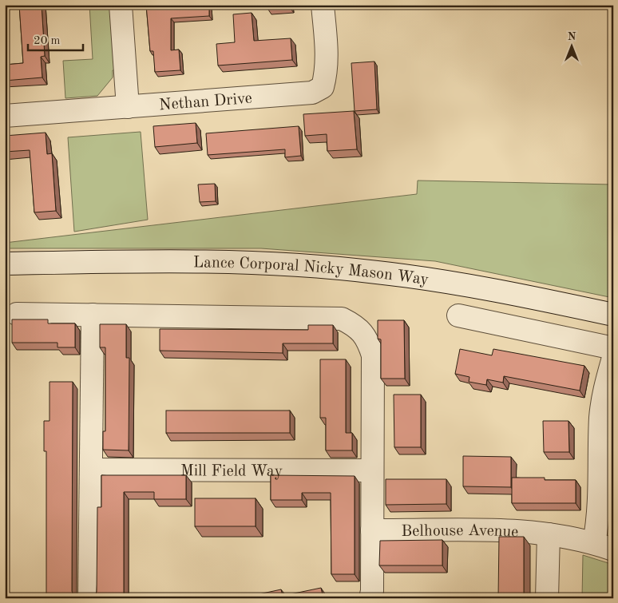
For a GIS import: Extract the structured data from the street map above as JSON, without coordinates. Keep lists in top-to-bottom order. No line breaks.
{"streets":{"street":["Nethan Drive","Lance Corporal Nicky Mason Way","Mill Field Way","Belhouse Avenue"]},"scale_bar":"20 m","north":"top"}
